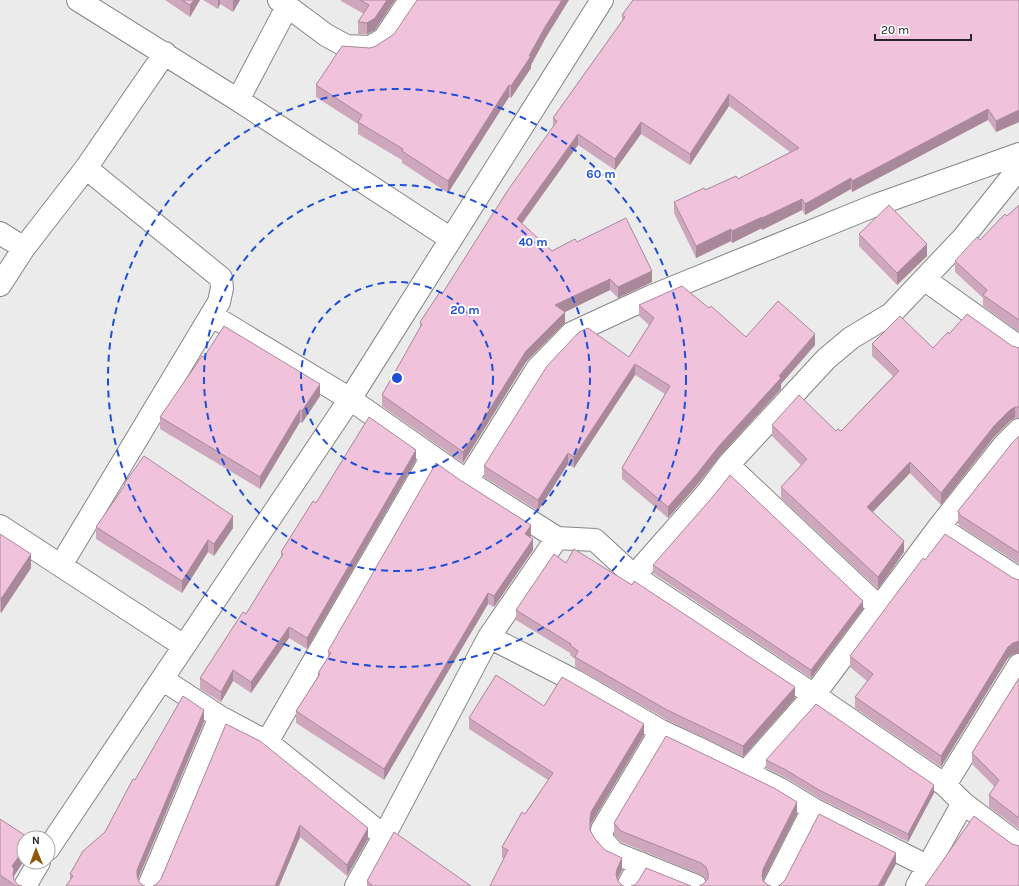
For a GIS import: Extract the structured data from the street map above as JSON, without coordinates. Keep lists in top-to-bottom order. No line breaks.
{"scale_bar":"20 m","north":"top","rings":["60 m","40 m","20 m"]}
